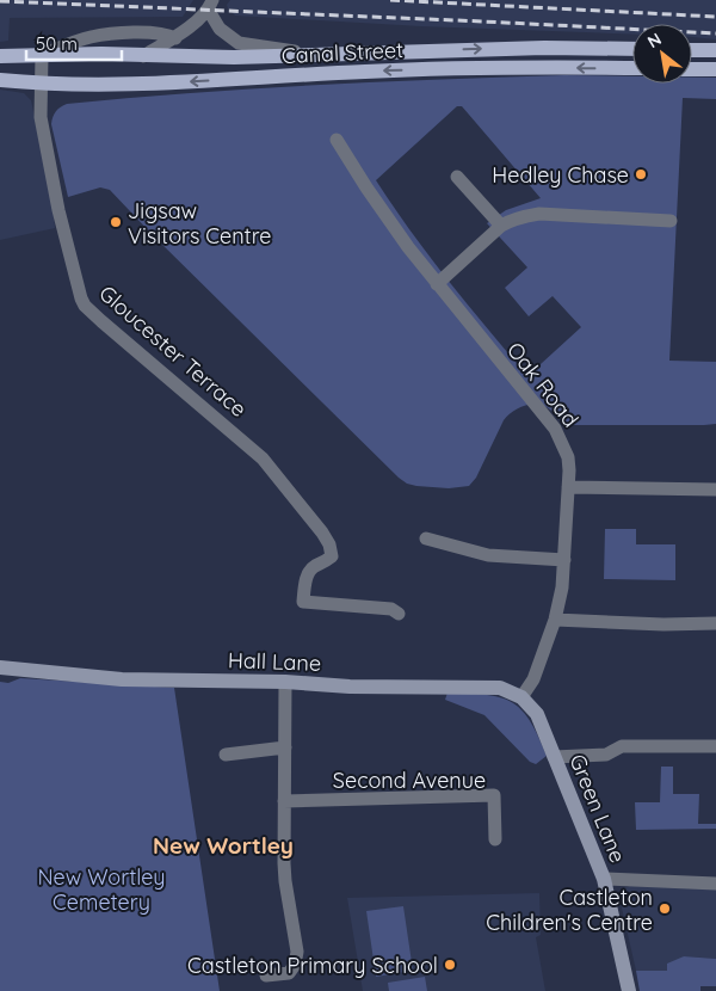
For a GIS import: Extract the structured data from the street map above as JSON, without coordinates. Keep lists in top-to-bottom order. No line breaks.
{"streets":{"main road":["Canal Street"],"street":["Gloucester Terrace","Oak Road","Hall Lane","Second Avenue","Green Lane"]},"crossings":[["Canal Street","Gloucester Terrace"],["Oak Road","Hall Lane"],["Oak Road","Green Lane"],["Hall Lane","Green Lane"]],"districts":["New Wortley"],"parks":["New Wortley Cemetery"],"places":["Hedley Chase","Jigsaw Visitors Centre","Castleton Children's Centre","Castleton Primary School"],"scale_bar":"50 m","north":"top left"}
